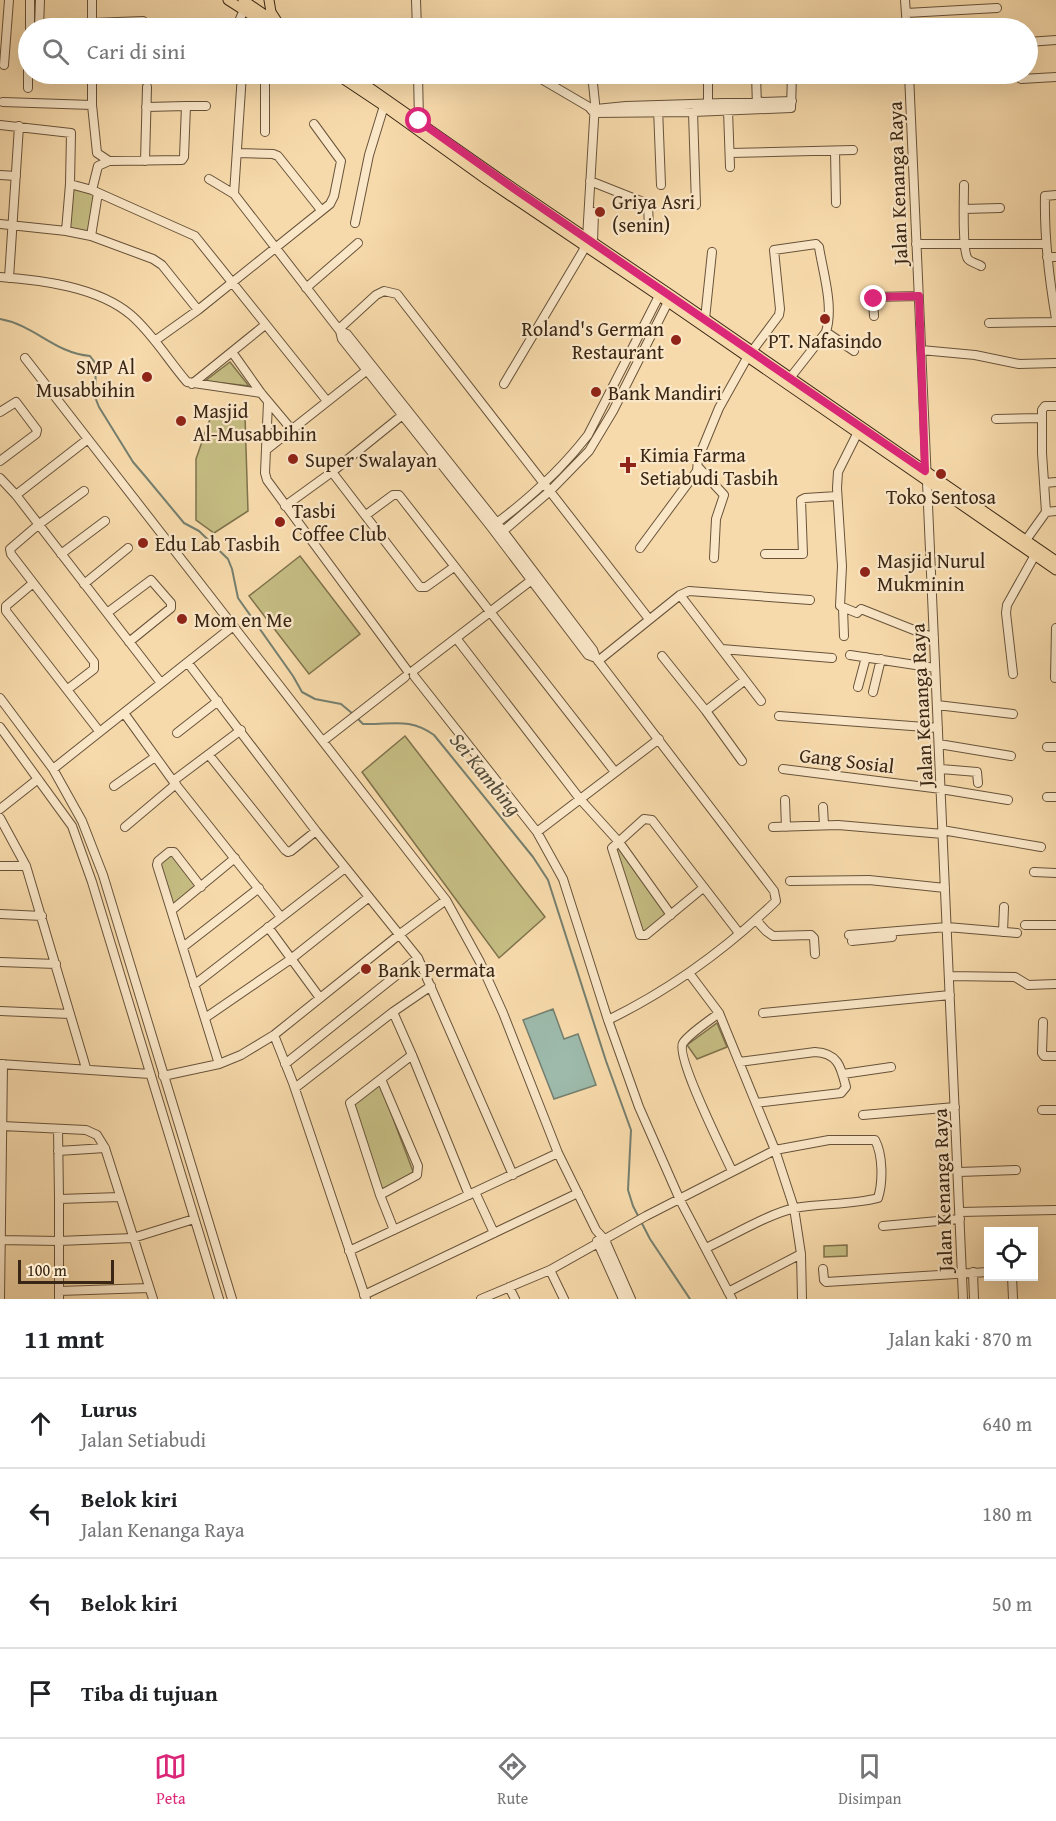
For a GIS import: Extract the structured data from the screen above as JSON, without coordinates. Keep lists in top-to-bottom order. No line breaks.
{"streets":{"street":["Jalan Kenanga Raya","Gang Sosial"]},"crossings":[["Jalan Kenanga Raya","Gang Sosial"]],"water":["Sei Kambing"],"places":{"other":["Griya Asri (senin)","PT. Nafasindo","Roland's German Restaurant","SMP Al Musabbihin","Bank Mandiri","Masjid Al-Musabbihin","Super Swalayan","Toko Sentosa","Tasbi Coffee Club","Edu Lab Tasbih","Masjid Nurul Mukminin","Mom en Me","Bank Permata"],"health":["Kimia Farma Setiabudi Tasbih"]},"scale_bar":"100 m","page":{"search":"Cari di sini","scale":"100 m","heading":["11 mnt","Jalan kaki · 870 m"],"list":[["Lurus","Jalan Setiabudi","640 m"],["Belok kiri","Jalan Kenanga Raya","180 m"],["Belok kiri","50 m"],"Tiba di tujuan"],"nav":["Peta","Rute","Disimpan"]}}
